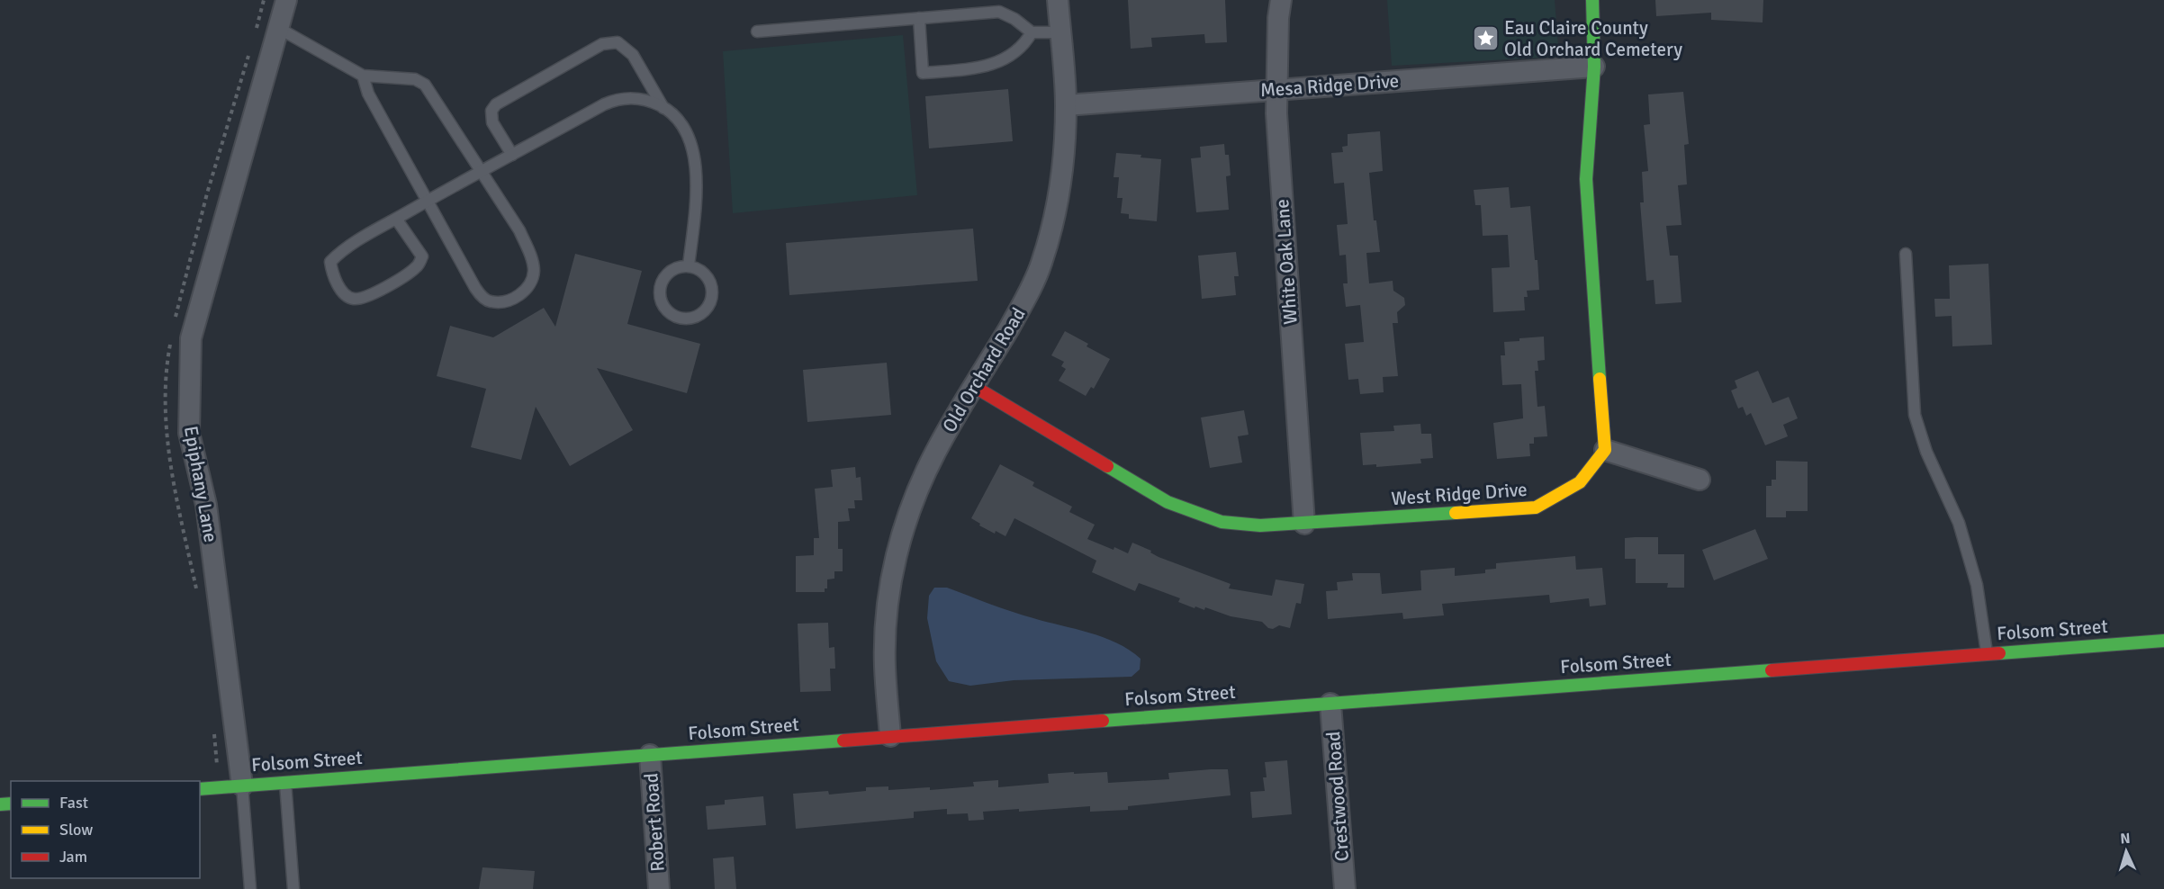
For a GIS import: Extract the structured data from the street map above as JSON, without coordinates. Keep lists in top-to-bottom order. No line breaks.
{"streets":{"street":["Mesa Ridge Drive","White Oak Lane","Old Orchard Road","Epiphany Lane","West Ridge Drive","Folsom Street","Crestwood Road","Robert Road"]},"crossings":[["Mesa Ridge Drive","White Oak Lane"],["Mesa Ridge Drive","Old Orchard Road"],["White Oak Lane","West Ridge Drive"],["Old Orchard Road","West Ridge Drive"],["Old Orchard Road","Folsom Street"],["Epiphany Lane","Folsom Street"],["Folsom Street","Crestwood Road"],["Folsom Street","Robert Road"]],"places":{"place":["Eau Claire County Old Orchard Cemetery"]},"legend":["Fast","Slow","Jam"],"north":"top"}
